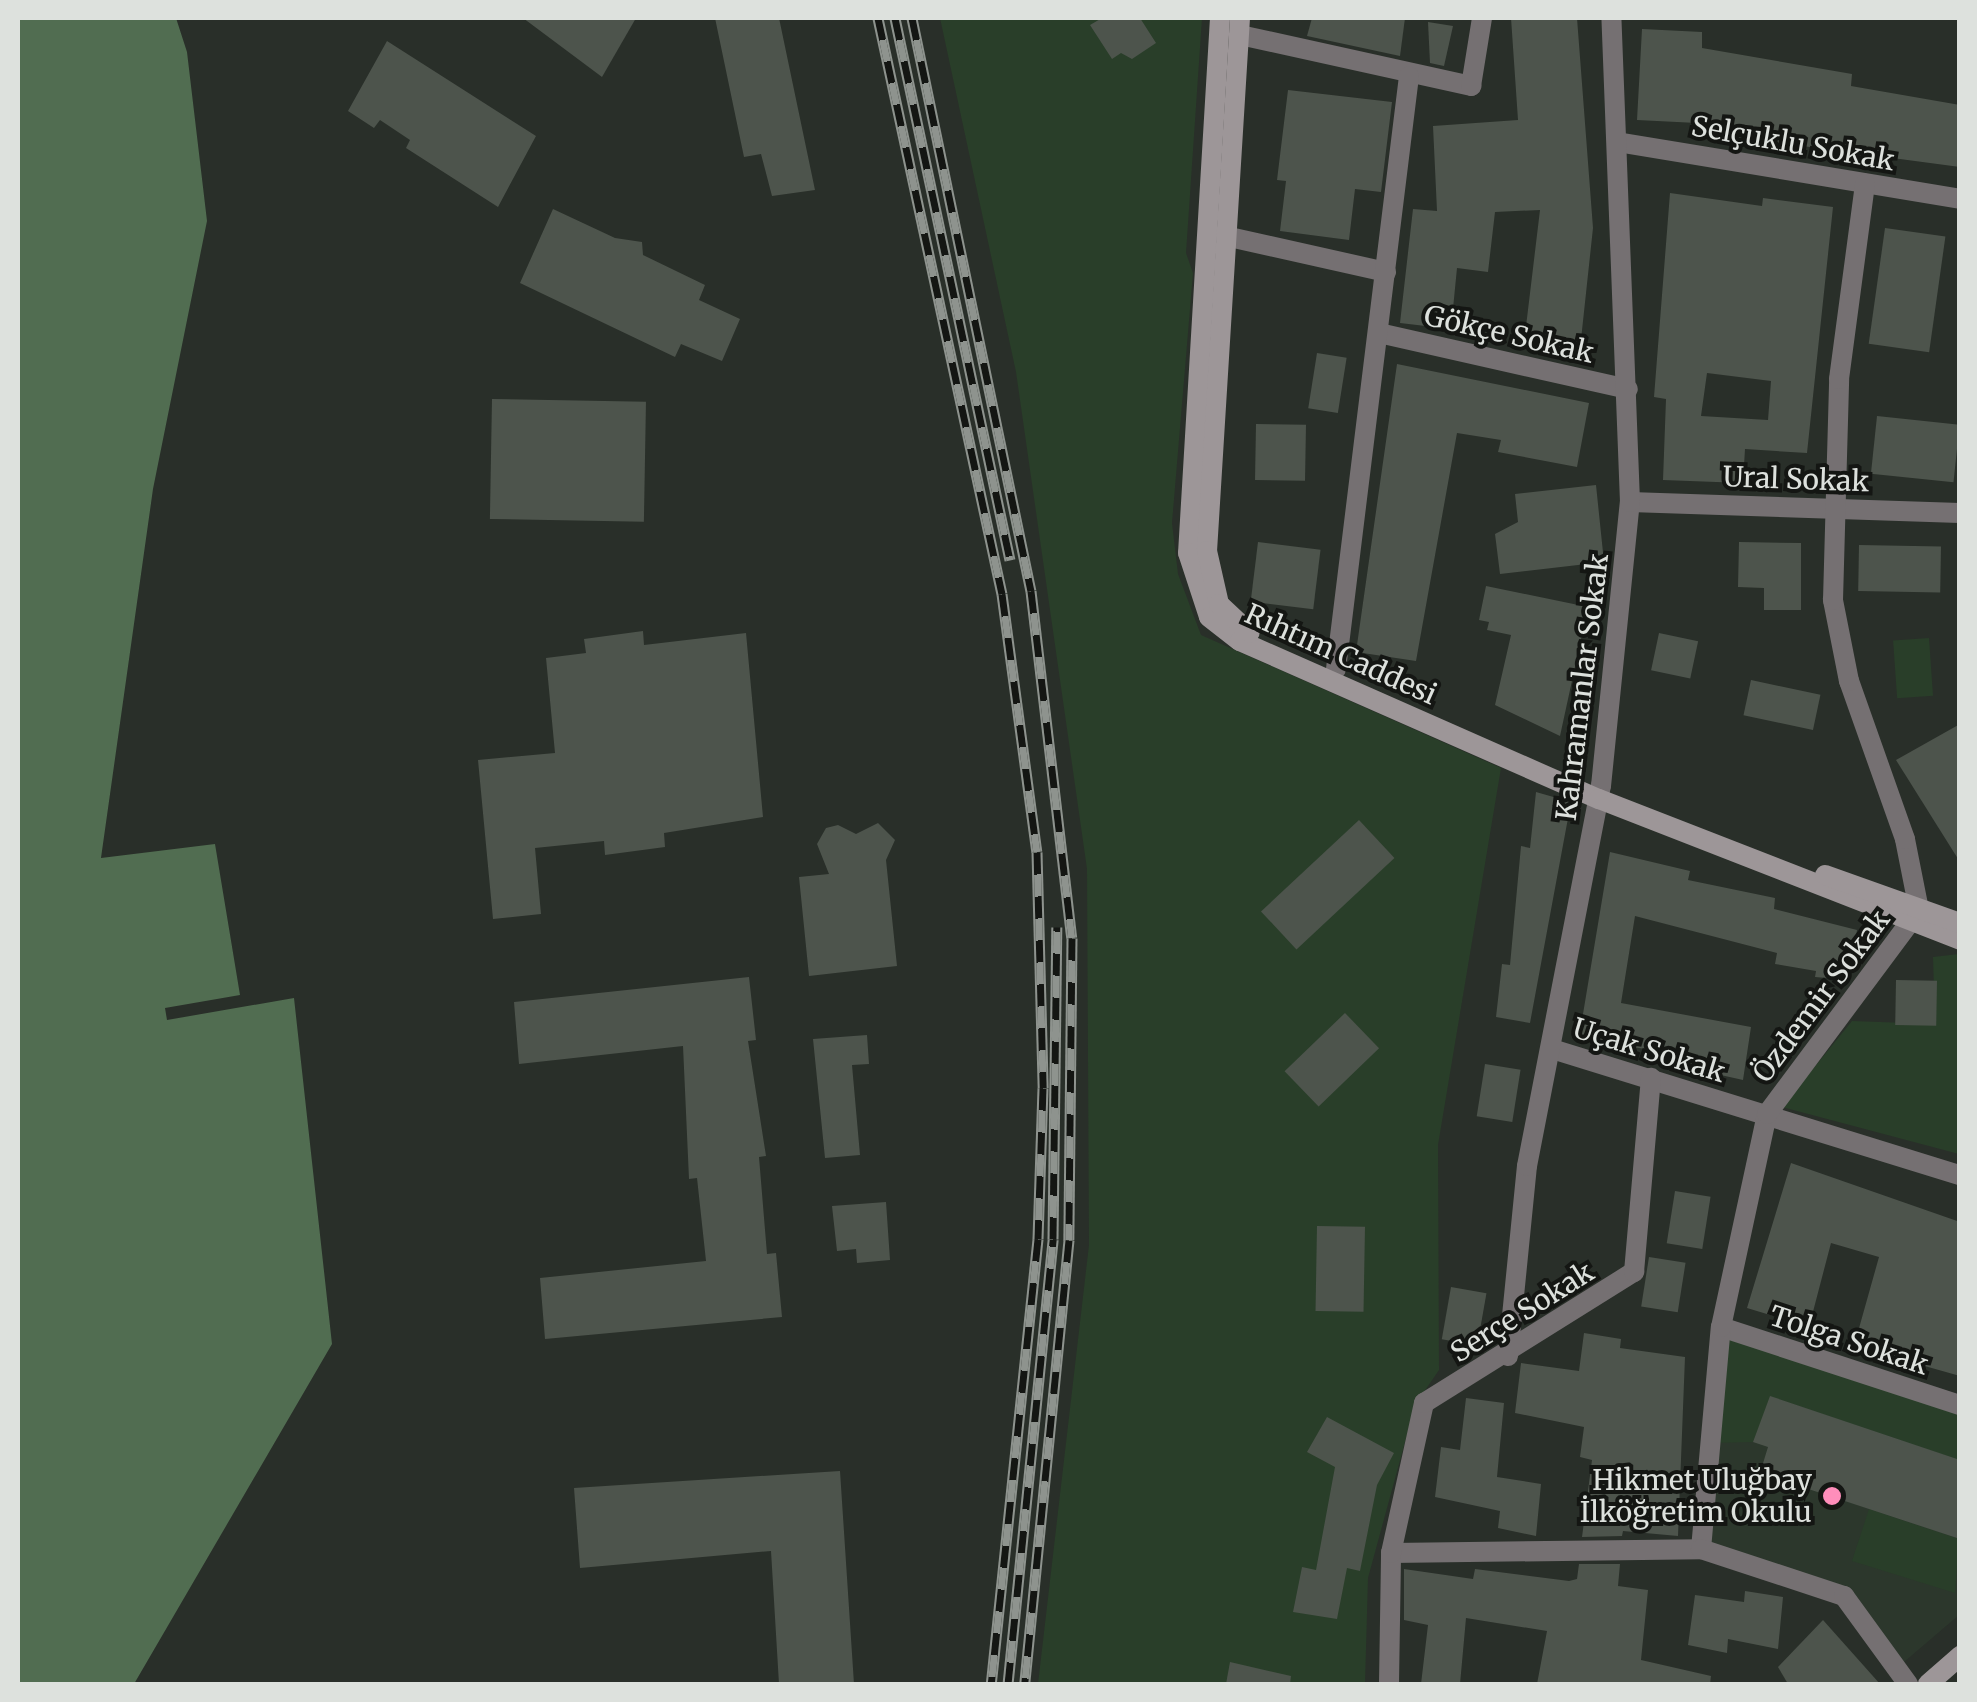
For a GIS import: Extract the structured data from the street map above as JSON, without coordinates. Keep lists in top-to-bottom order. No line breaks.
{"streets":{"main road":["Rıhtım Caddesi"],"street":["Selçuklu Sokak","Gökçe Sokak","Ural Sokak","Kahramanlar Sokak","Özdemir Sokak","Uçak Sokak","Serçe Sokak","Tolga Sokak"]},"crossings":[["Selçuklu Sokak","Kahramanlar Sokak"],["Selçuklu Sokak","Özdemir Sokak"],["Gökçe Sokak","Kahramanlar Sokak"],["Ural Sokak","Kahramanlar Sokak"],["Ural Sokak","Özdemir Sokak"],["Rıhtım Caddesi","Kahramanlar Sokak"],["Rıhtım Caddesi","Özdemir Sokak"],["Kahramanlar Sokak","Uçak Sokak"],["Kahramanlar Sokak","Serçe Sokak"],["Özdemir Sokak","Uçak Sokak"],["Özdemir Sokak","Tolga Sokak"],["Uçak Sokak","Serçe Sokak"]],"places":["Hikmet Uluğbay İlköğretim Okulu"]}
